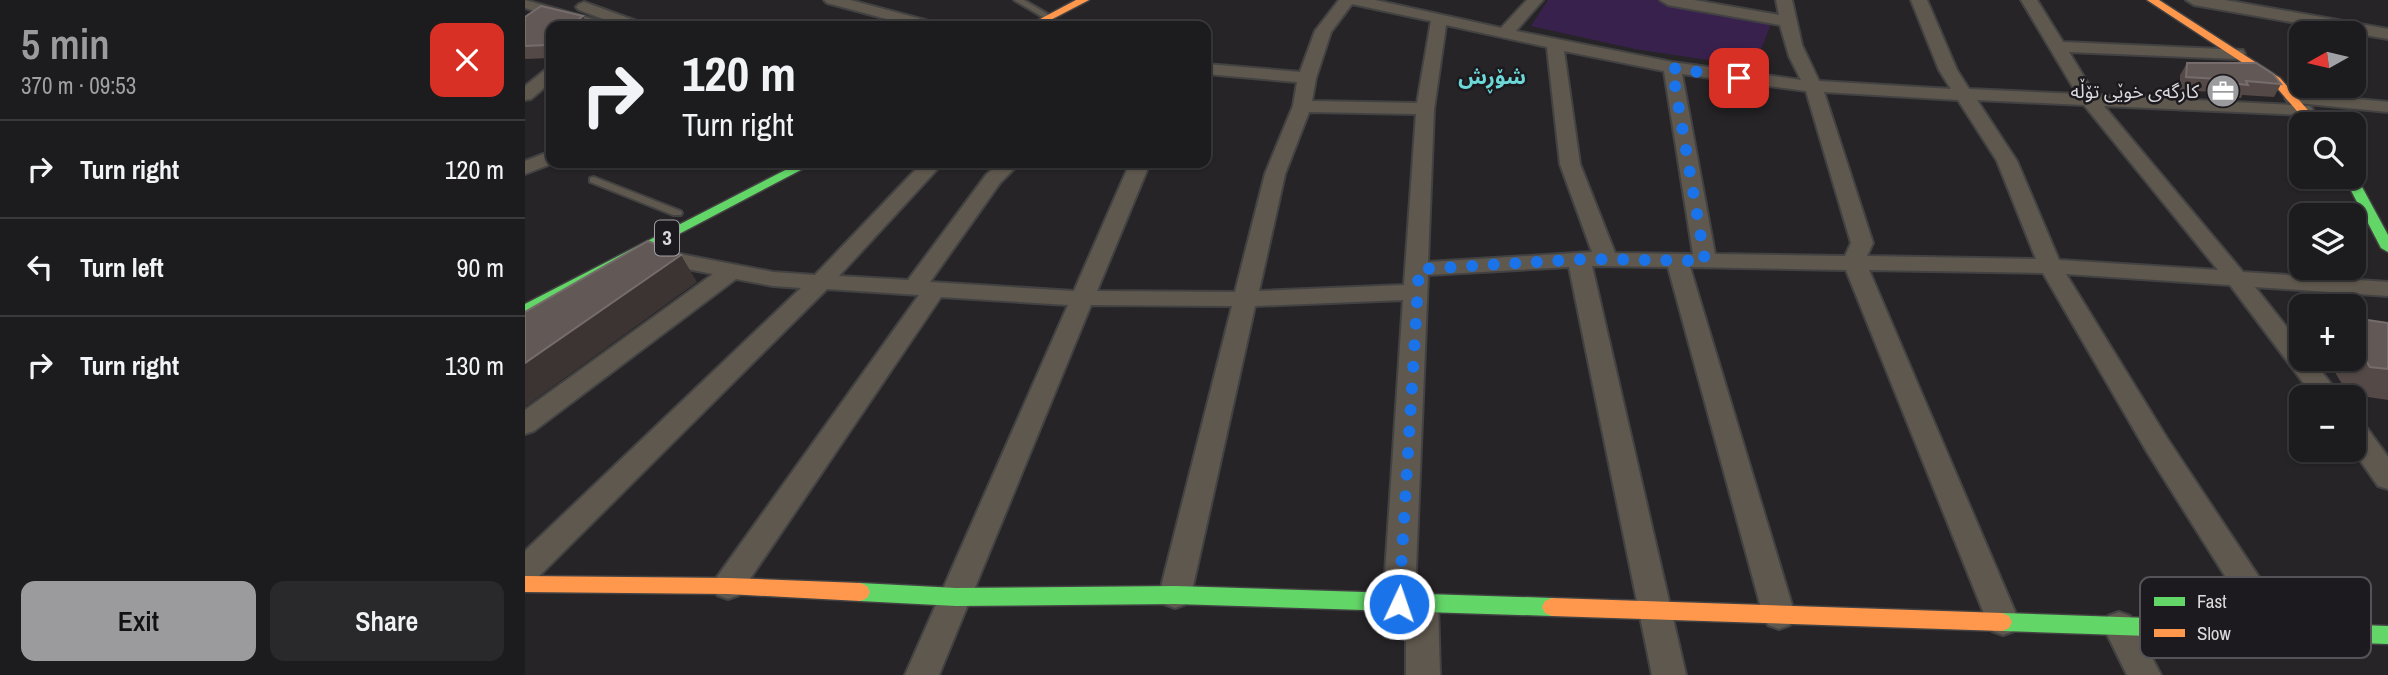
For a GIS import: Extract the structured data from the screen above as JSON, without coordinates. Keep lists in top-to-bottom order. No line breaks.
{"streets":{"main road":["3"]},"districts":["شۆڕش"],"places":{"office":["کارگەی خوێی تۆڵە"]},"legend":["Fast","Slow"],"north":"left","page":{"heading":["5 min","370 m · 09:53"],"map_buttons":["+","−"],"turn":["120 m","Turn right"],"list":[{"name":"Turn right","value":"120 m"},{"name":"Turn left","value":"90 m"},{"name":"Turn right","value":"130 m"}],"buttons":["Exit","Share"]}}
